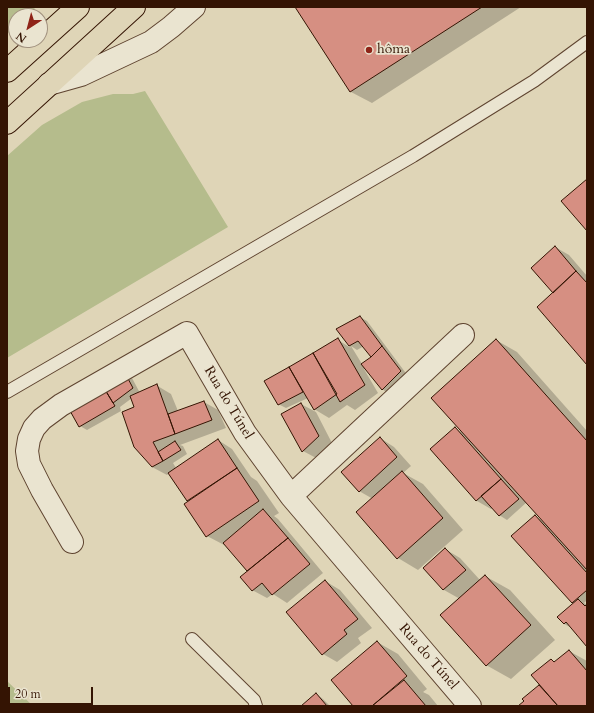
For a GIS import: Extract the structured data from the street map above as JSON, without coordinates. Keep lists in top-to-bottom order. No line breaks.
{"streets":{"street":["Rua do Túnel"]},"places":["hôma"],"scale_bar":"20 m","north":"bottom left"}
